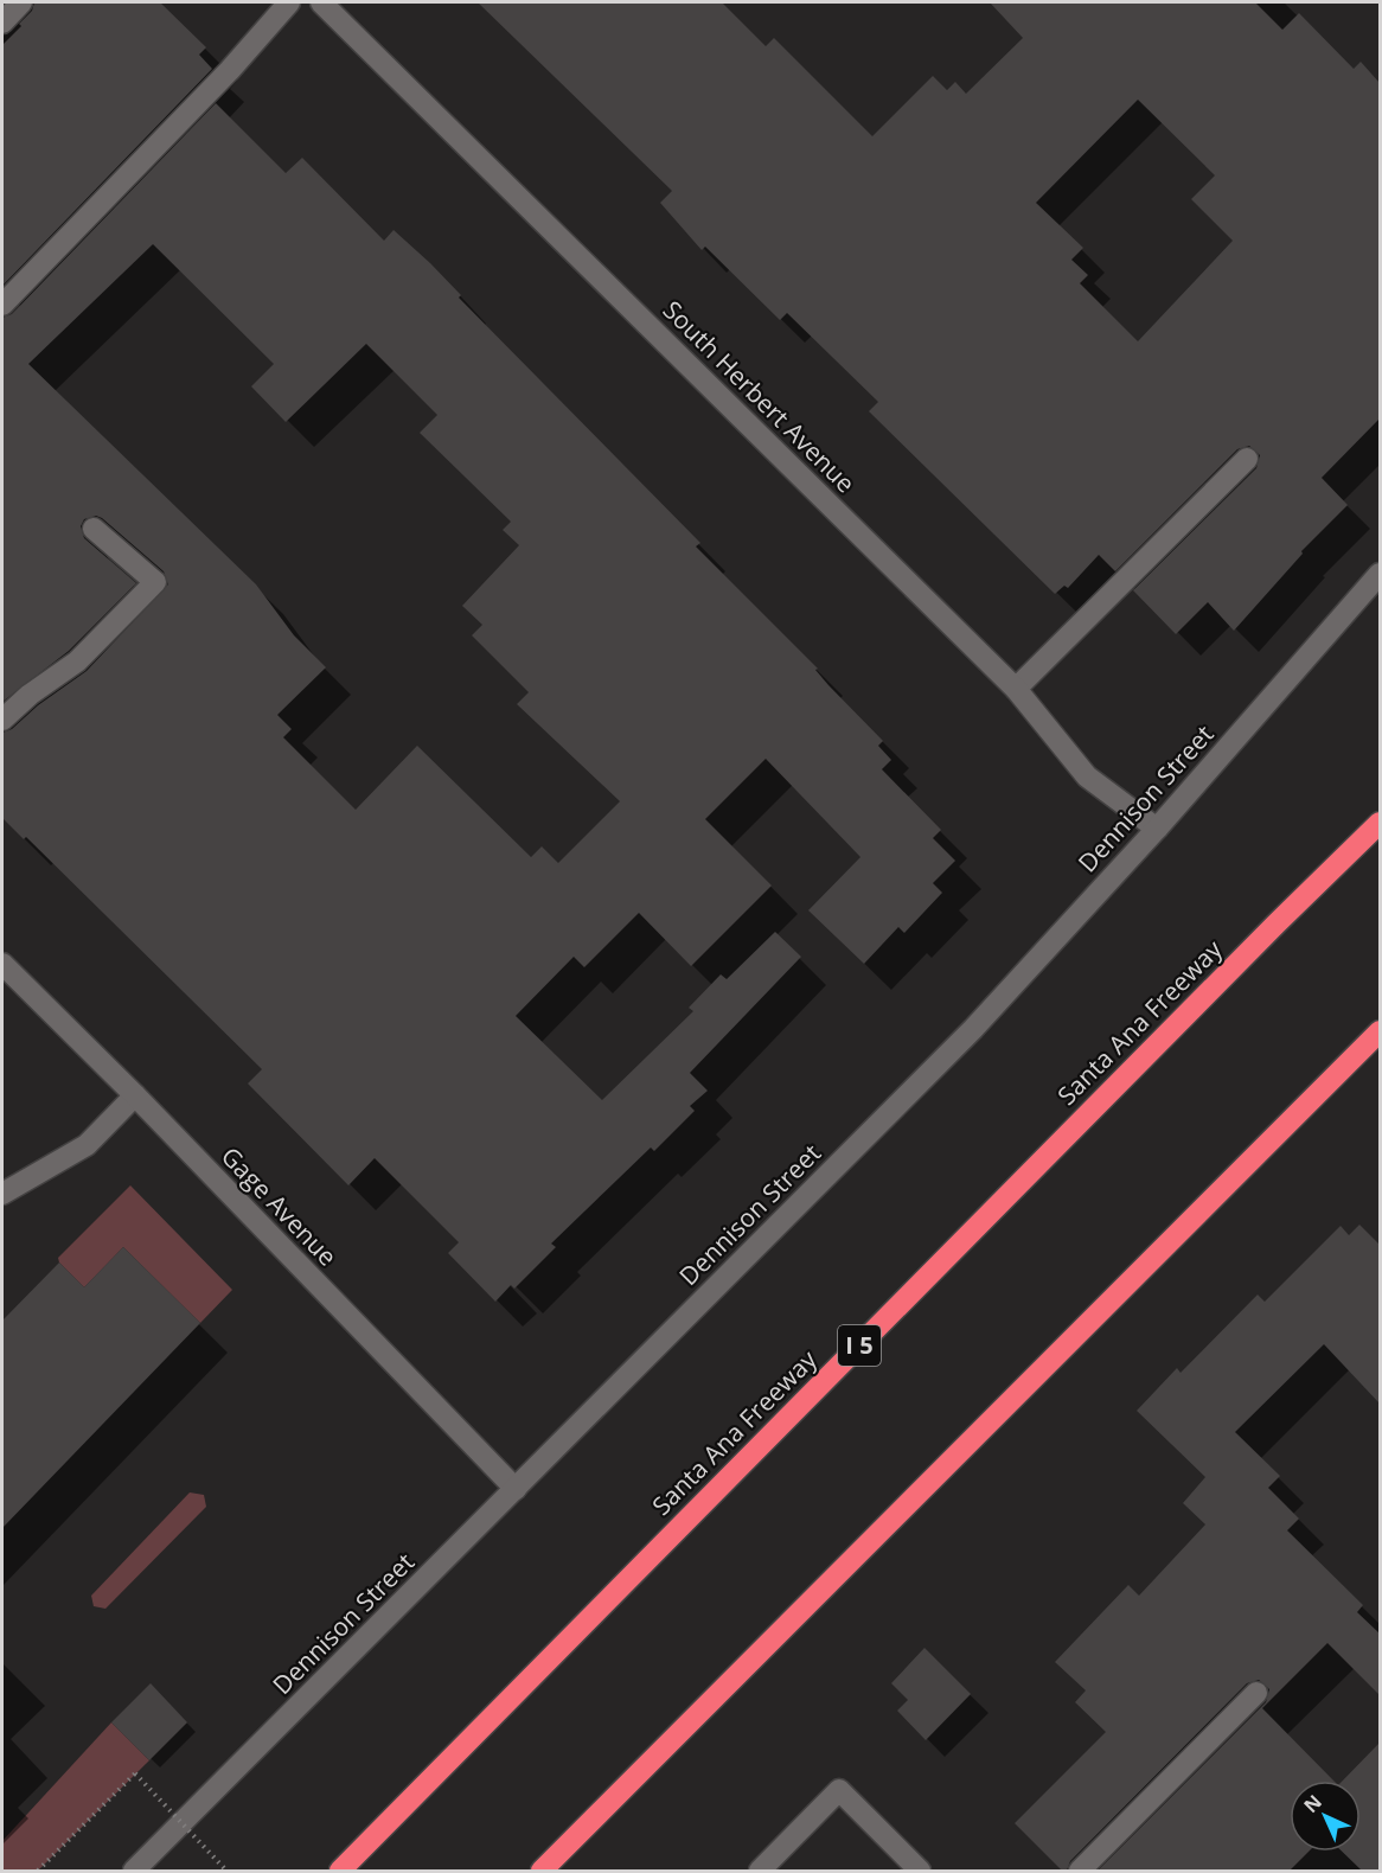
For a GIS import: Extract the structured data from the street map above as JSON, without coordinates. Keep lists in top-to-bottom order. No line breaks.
{"streets":{"highway":["Santa Ana Freeway","I 5"],"street":["South Herbert Avenue","Dennison Street","Gage Avenue"]},"crossings":[["South Herbert Avenue","Dennison Street"],["Dennison Street","Gage Avenue"]],"north":"top left"}
